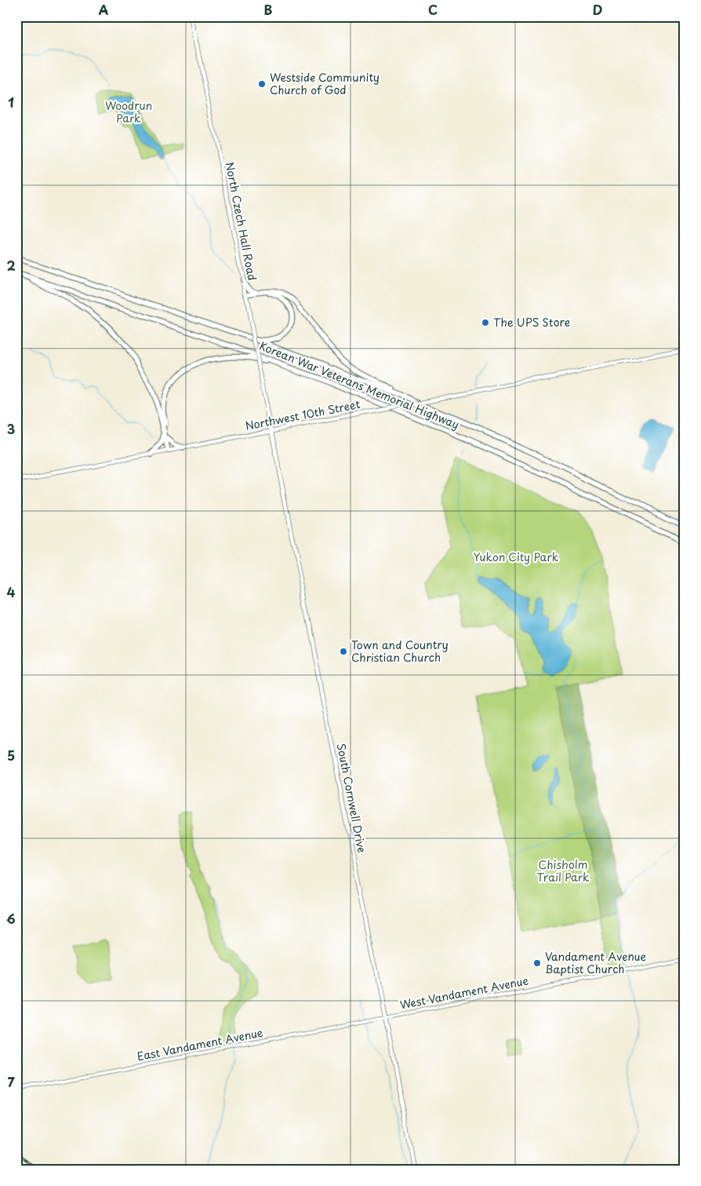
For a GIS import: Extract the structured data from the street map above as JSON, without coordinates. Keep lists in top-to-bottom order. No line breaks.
{"streets":{"highway":["Korean War Veterans Memorial Highway"],"main road":["North Czech Hall Road","Northwest 10th Street","South Cornwell Drive"],"street":["West Vandament Avenue","East Vandament Avenue"]},"crossings":[["North Czech Hall Road","Northwest 10th Street"],["North Czech Hall Road","South Cornwell Drive"],["Northwest 10th Street","South Cornwell Drive"],["South Cornwell Drive","West Vandament Avenue"],["South Cornwell Drive","East Vandament Avenue"],["West Vandament Avenue","East Vandament Avenue"]],"parks":["Woodrun Park","Yukon City Park","Chisholm Trail Park"],"places":["Westside Community Church of God","The UPS Store","Town and Country Christian Church","Vandament Avenue Baptist Church"],"grid":{"columns":["A","B","C","D"],"rows":["1","2","3","4","5","6","7"]}}
